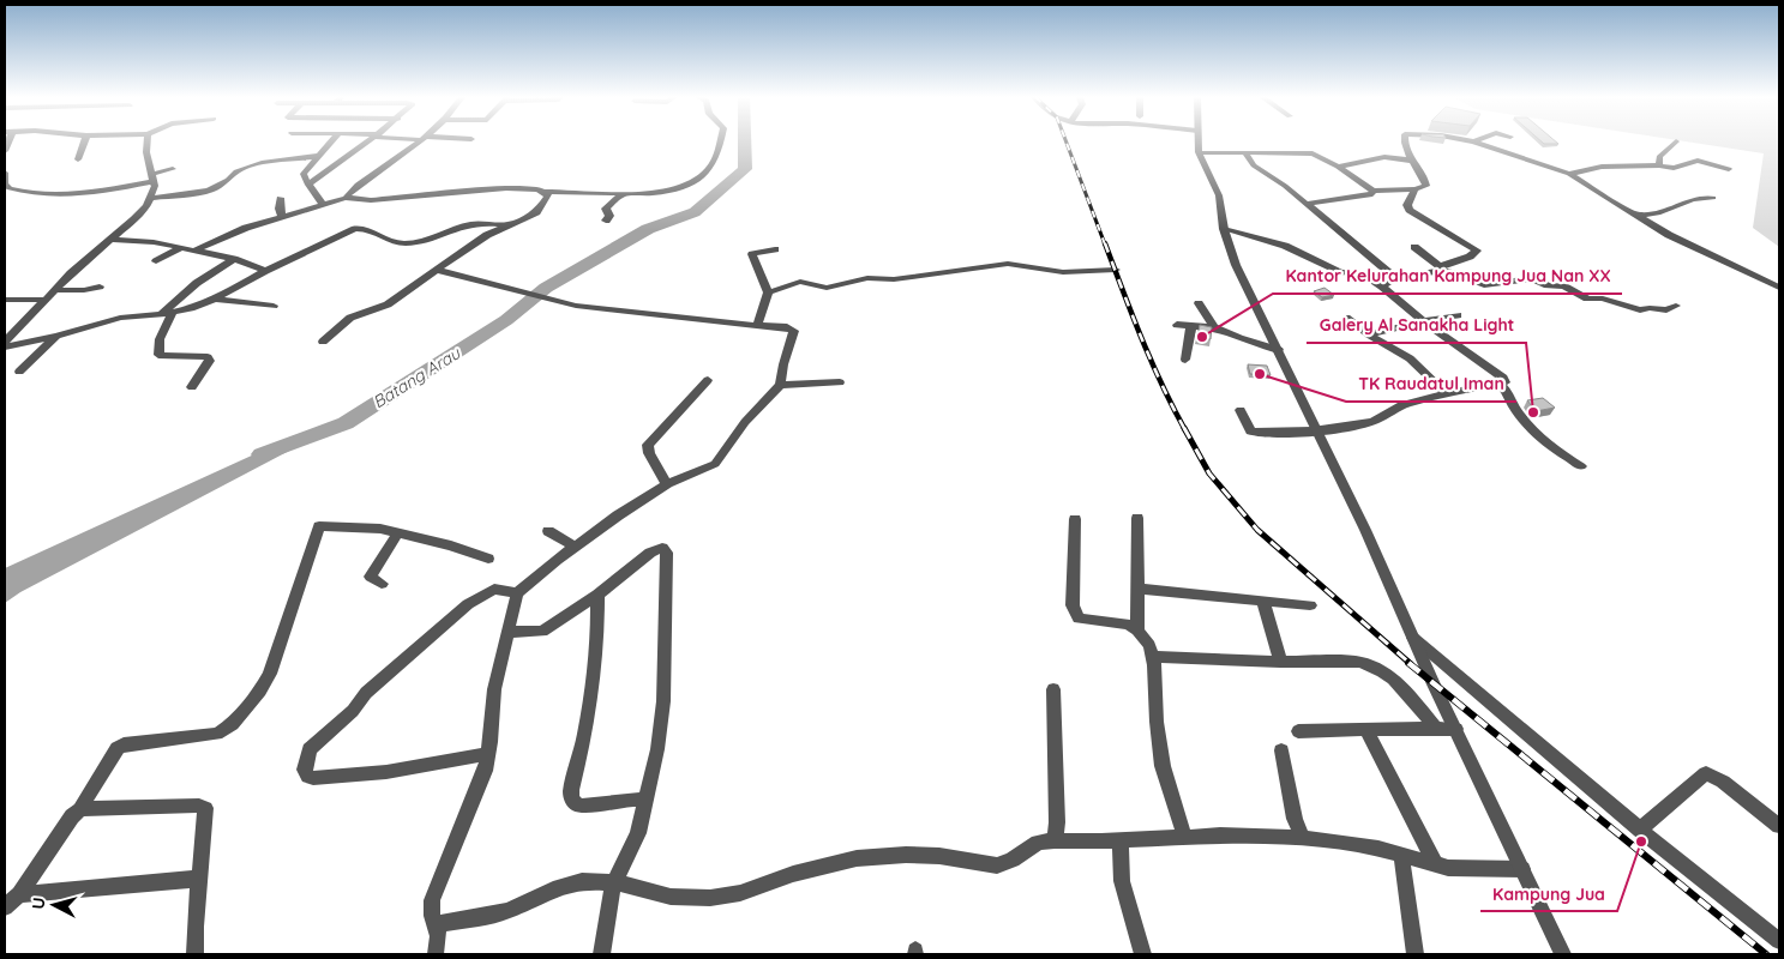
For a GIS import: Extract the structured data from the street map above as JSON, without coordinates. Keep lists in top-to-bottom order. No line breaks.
{"water":["Batang Arau"],"places":["Kantor Kelurahan Kampung Jua Nan XX","TK Raudatul Iman","Galery Al Sanakha Light","Kampung Jua"],"north":"left"}
